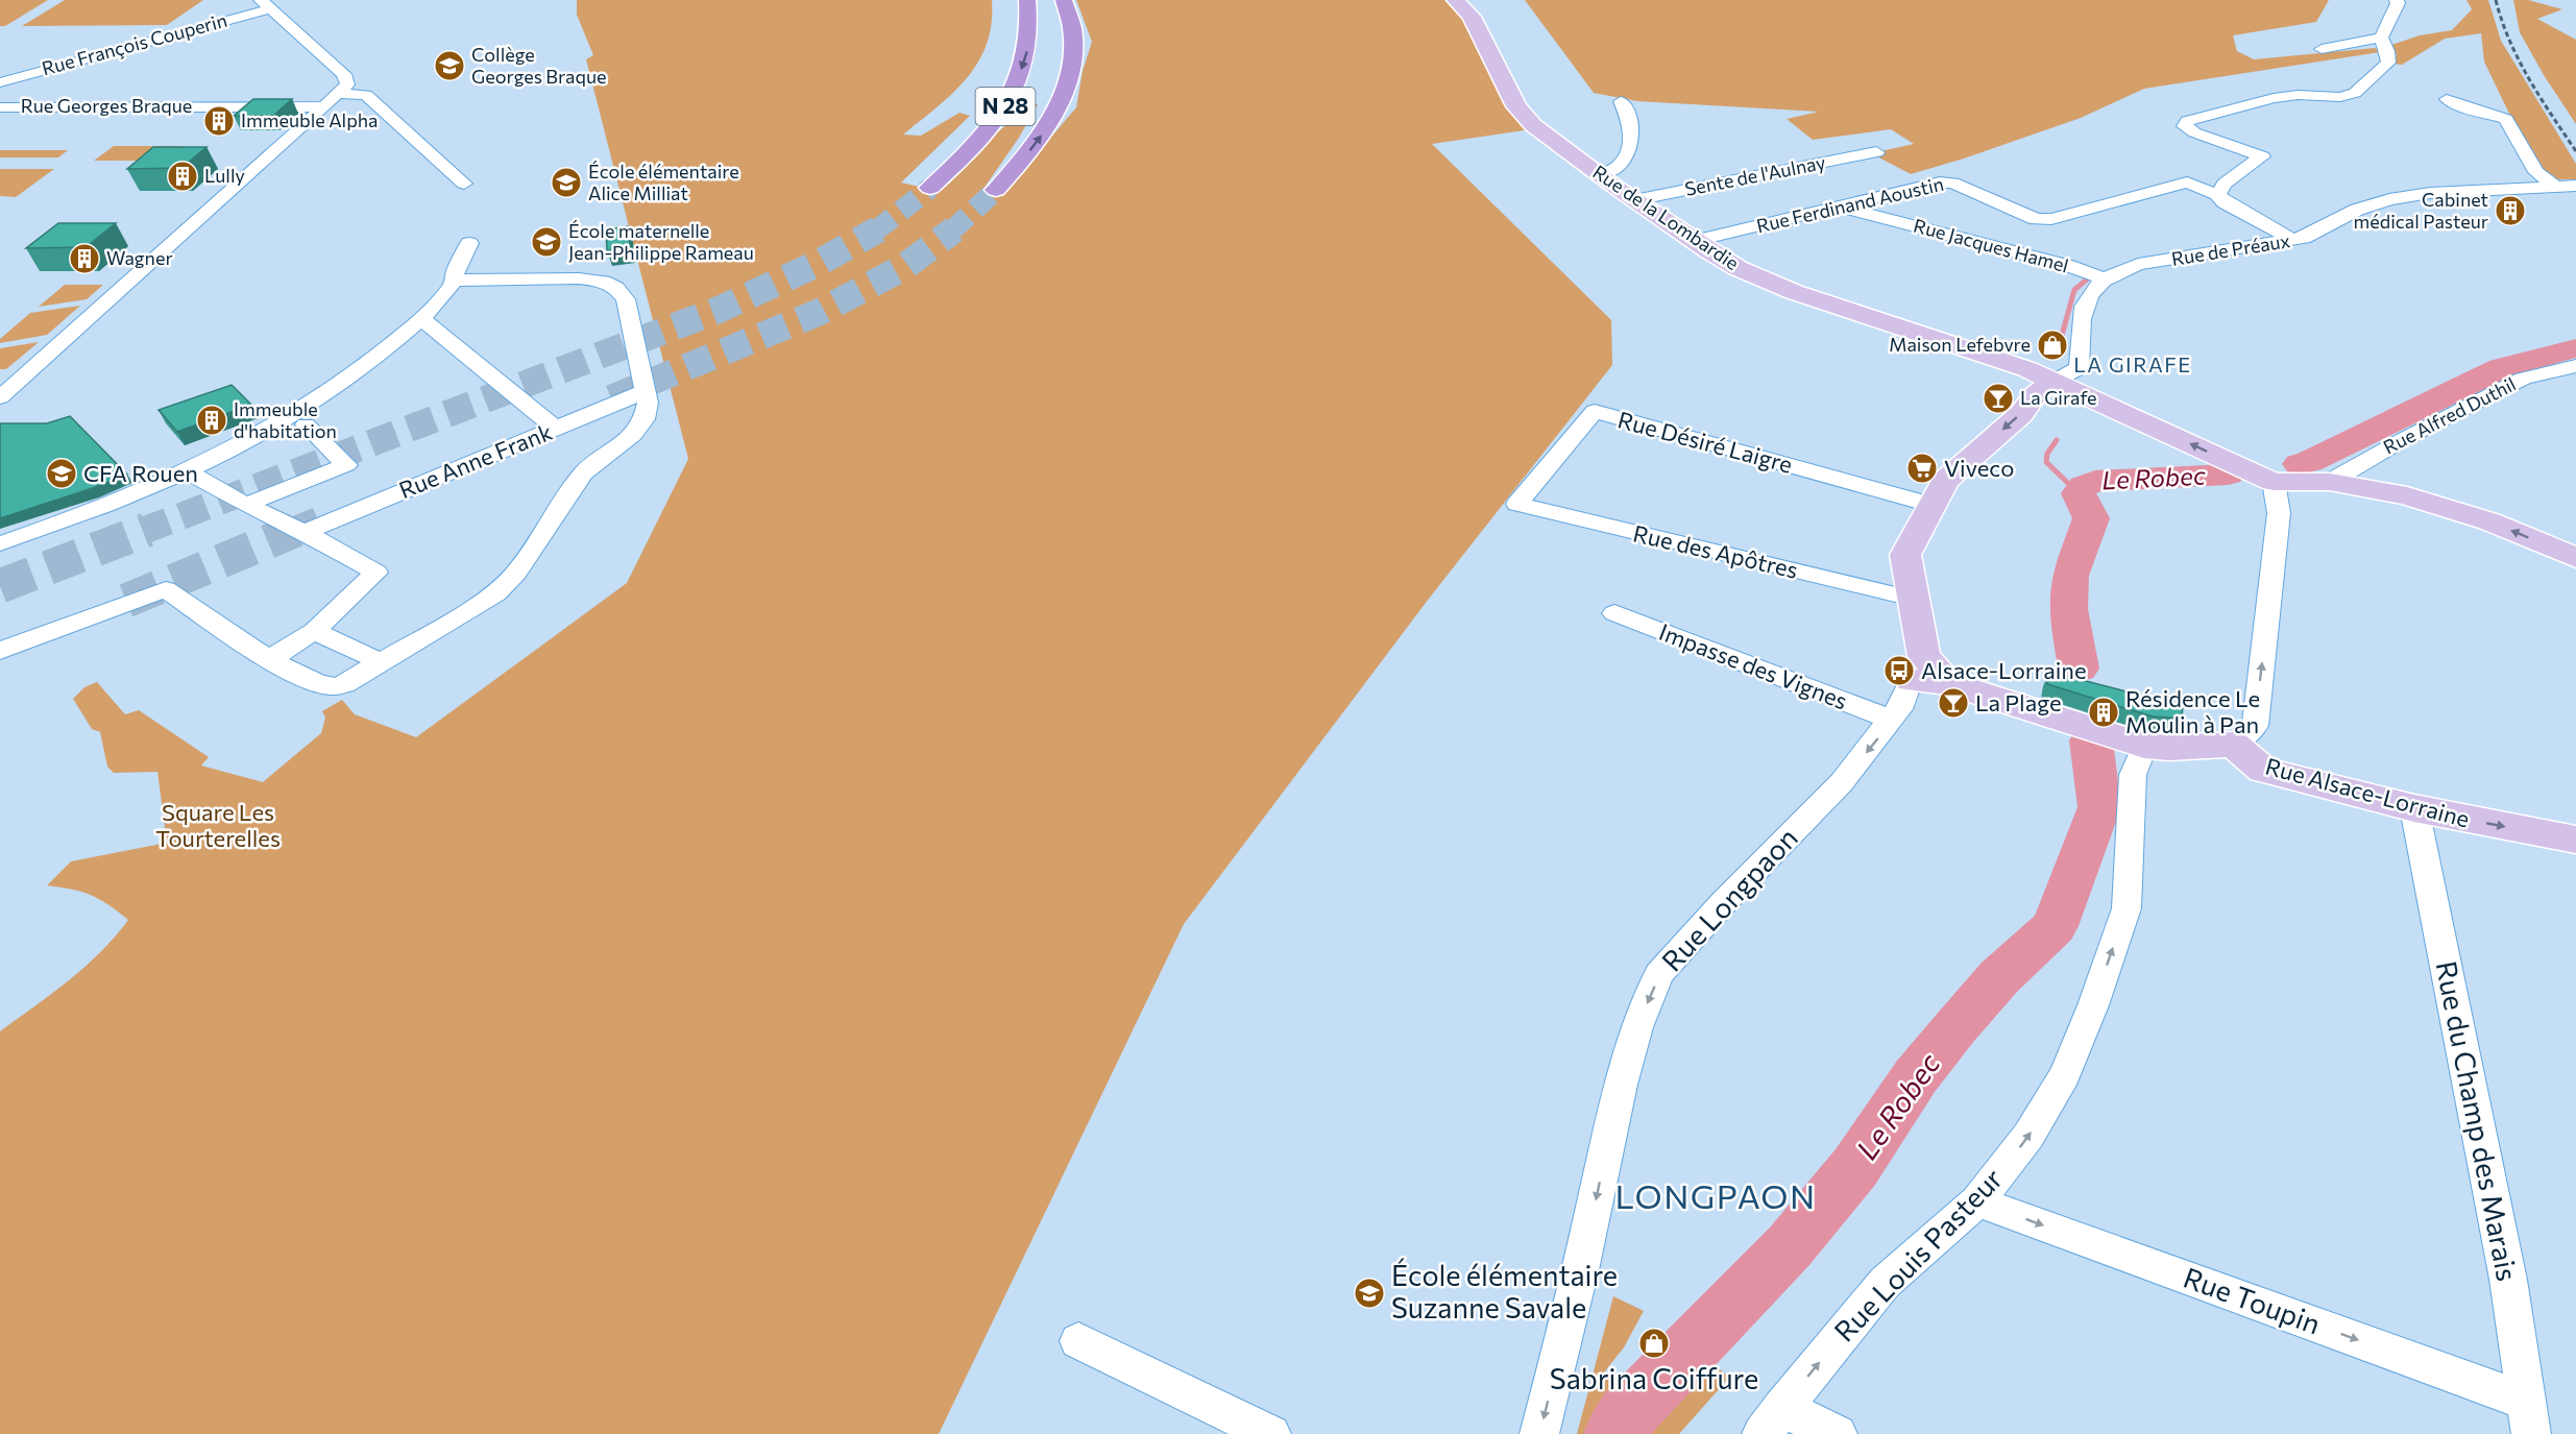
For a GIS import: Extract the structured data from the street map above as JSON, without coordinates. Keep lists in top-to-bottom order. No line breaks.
{"streets":{"highway":["N 28"],"main road":["Rue de la Lombardie","Rue Alsace-Lorraine"],"street":["Rue François Couperin","Rue Georges Braque","Sente de l'Aulnay","Rue Ferdinand Aoustin","Rue Jacques Hamel","Rue de Préaux","Rue Alfred Duthil","Rue Désiré Laigre","Rue Anne Frank","Rue des Apôtres","Impasse des Vignes","Rue Longpaon","Rue du Champ des Marais","Rue Louis Pasteur","Rue Toupin"]},"crossings":[["Sente de l'Aulnay","Rue de la Lombardie"],["Rue Ferdinand Aoustin","Rue de la Lombardie"],["Rue Ferdinand Aoustin","Rue Jacques Hamel"],["Rue Ferdinand Aoustin","Rue de Préaux"],["Rue de la Lombardie","Rue de Préaux"],["Rue Jacques Hamel","Rue de Préaux"],["Rue Désiré Laigre","Rue des Apôtres"],["Impasse des Vignes","Rue Longpaon"],["Rue Alsace-Lorraine","Rue du Champ des Marais"],["Rue du Champ des Marais","Rue Toupin"],["Rue Louis Pasteur","Rue Toupin"]],"one_way":["Rue Longpaon","Rue Louis Pasteur","Rue Toupin"],"districts":["LA GIRAFE","LONGPAON"],"water":["Le Robec"],"parks":["Square Les Tourterelles"],"places":{"school or university":["Collège Georges Braque","École élémentaire Alice Milliat","École maternelle Jean-Philippe Rameau","CFA Rouen","École élémentaire Suzanne Savale"],"building":["Immeuble Alpha","Lully","Cabinet médical Pasteur","Wagner","Immeuble d'habitation","Résidence Le Moulin à Pan"],"shop":["Maison Lefebvre","Sabrina Coiffure"],"bar":["La Girafe","La Plage"],"supermarket":["Viveco"],"bus stop":["Alsace-Lorraine"]}}
